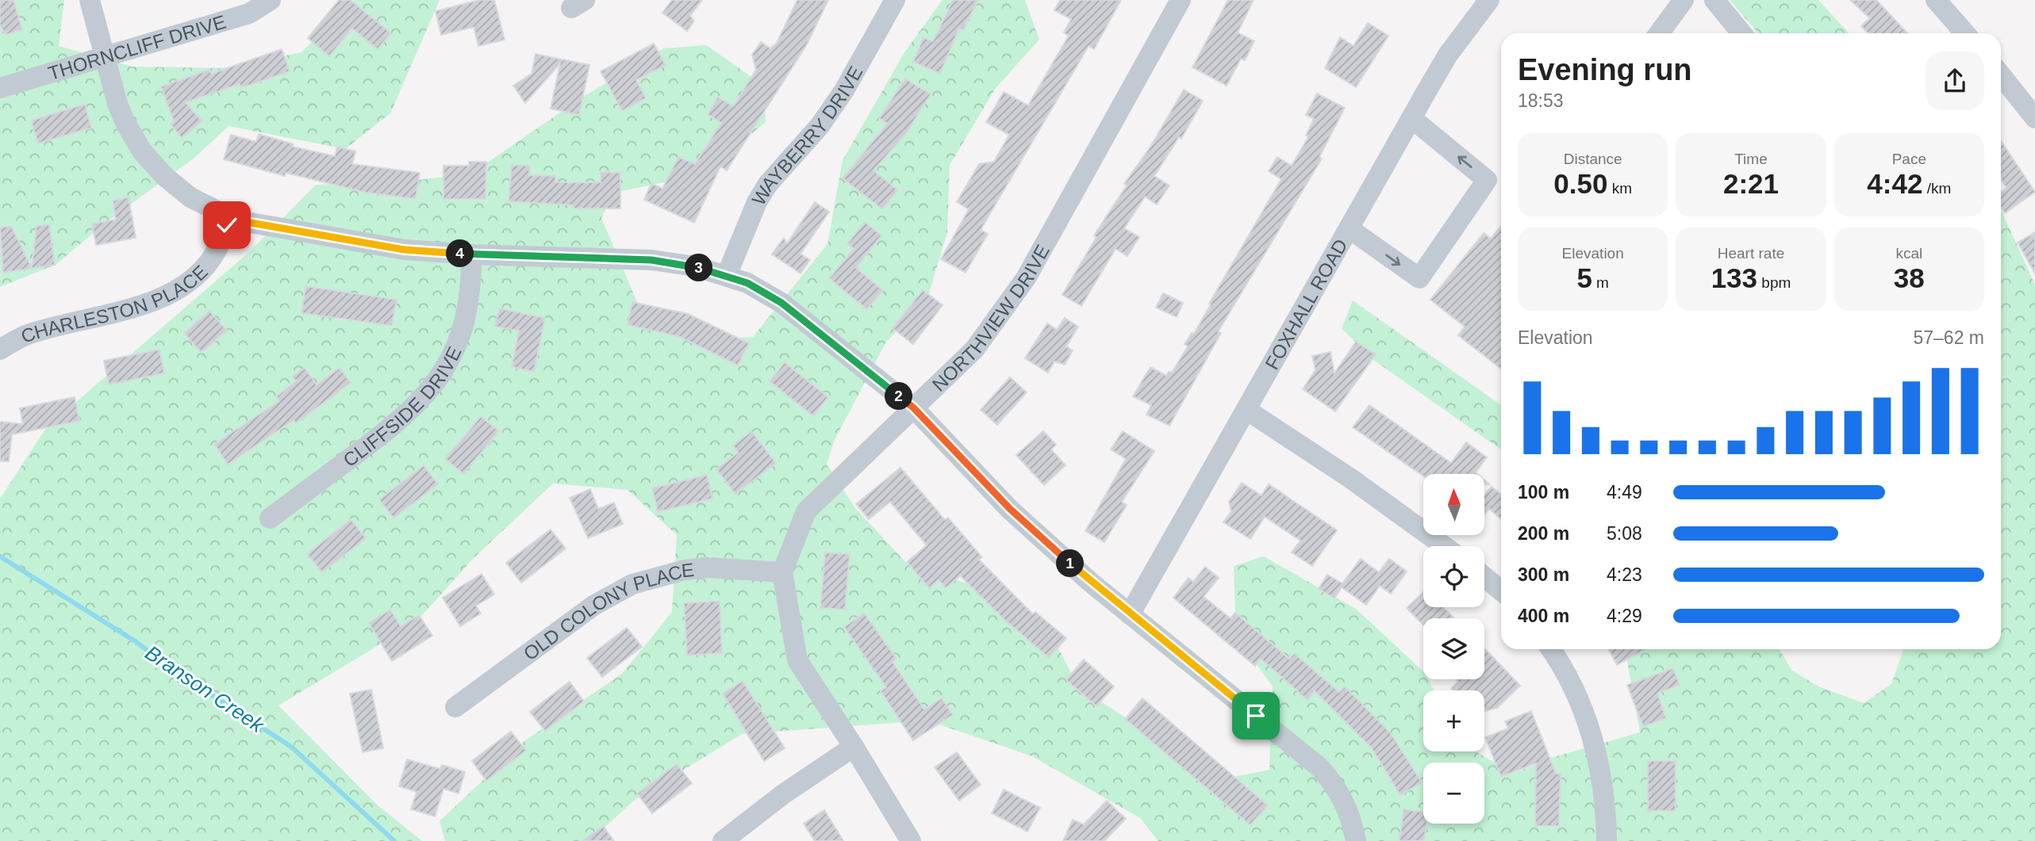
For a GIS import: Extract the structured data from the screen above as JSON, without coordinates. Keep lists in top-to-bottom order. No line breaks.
{"streets":{"street":["THORNCLIFF DRIVE","WAYBERRY DRIVE","CHARLESTON PLACE","FOXHALL ROAD","NORTHVIEW DRIVE","CLIFFSIDE DRIVE","OLD COLONY PLACE"]},"crossings":[["NORTHVIEW DRIVE","OLD COLONY PLACE"]],"water":["Branson Creek"],"north":"top","page":{"heading":["Evening run","18:53"],"stats":[["Distance","0.50 km"],["Time","2:21"],["Pace","4:42 /km"],["Elevation","5 m"],["Heart rate","133 bpm"],["kcal","38"]],"pins":["4","3","2","1"],"chart":["Elevation","57–62 m"],"list":[{"name":"100 m","note":"4:49"},{"name":"200 m","note":"5:08"},{"name":"300 m","note":"4:23"},{"name":"400 m","note":"4:29"}],"map_buttons":["+","−"]}}
